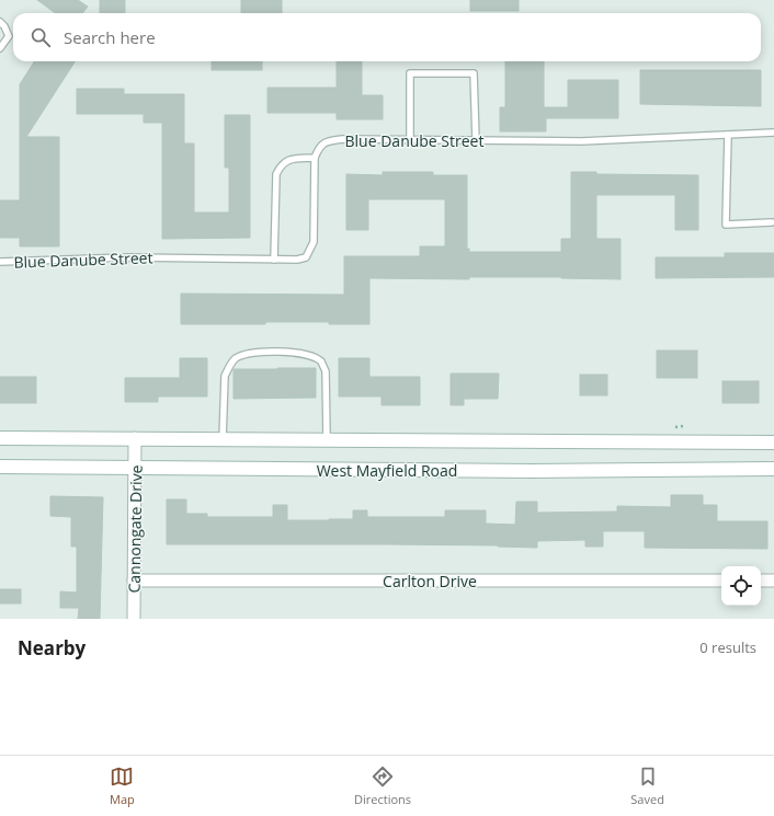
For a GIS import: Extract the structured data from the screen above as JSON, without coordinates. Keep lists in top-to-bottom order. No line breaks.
{"streets":{"main road":["West Mayfield Road"],"street":["Cannongate Drive","Carlton Drive"],"lane":["Blue Danube Street"]},"crossings":[["West Mayfield Road","Cannongate Drive"],["Cannongate Drive","Carlton Drive"]],"page":{"search":"Search here","heading":["Nearby","0 results"],"nav":["Map","Directions","Saved"]}}
